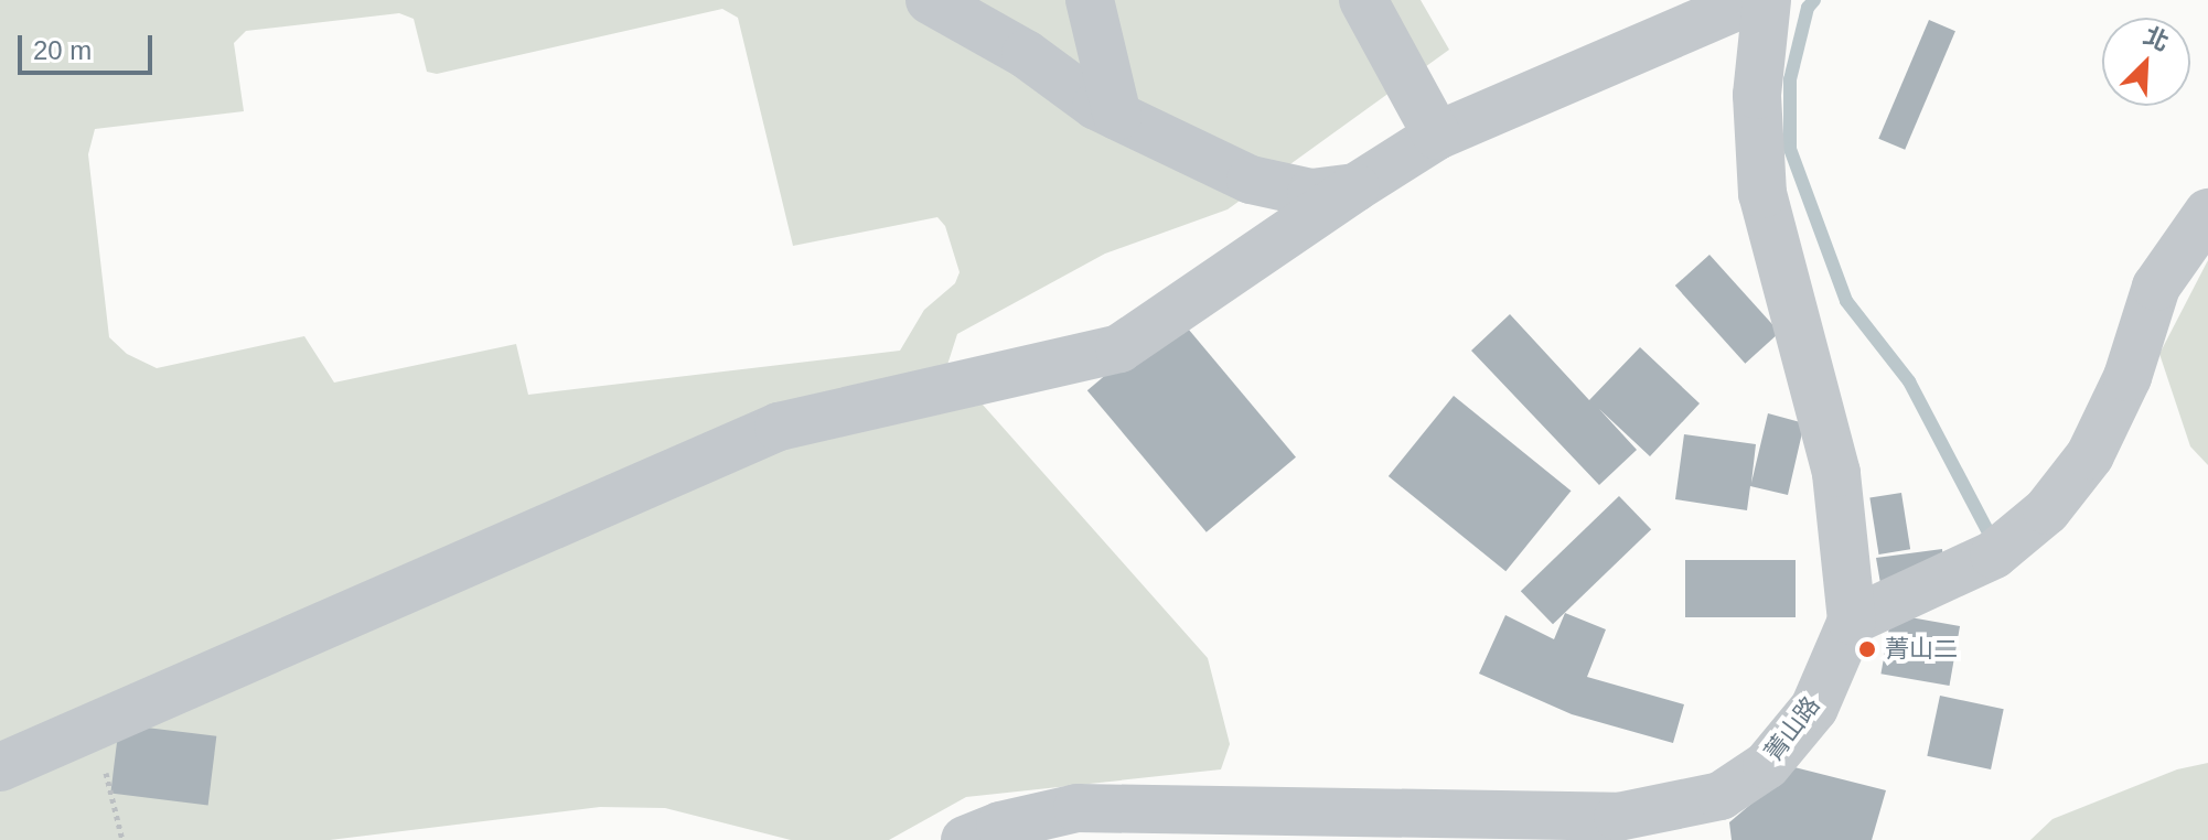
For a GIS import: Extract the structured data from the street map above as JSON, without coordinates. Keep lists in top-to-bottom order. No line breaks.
{"streets":{"street":["菁山路"]},"places":["菁山二"],"scale_bar":"20 m","north":"top right"}
